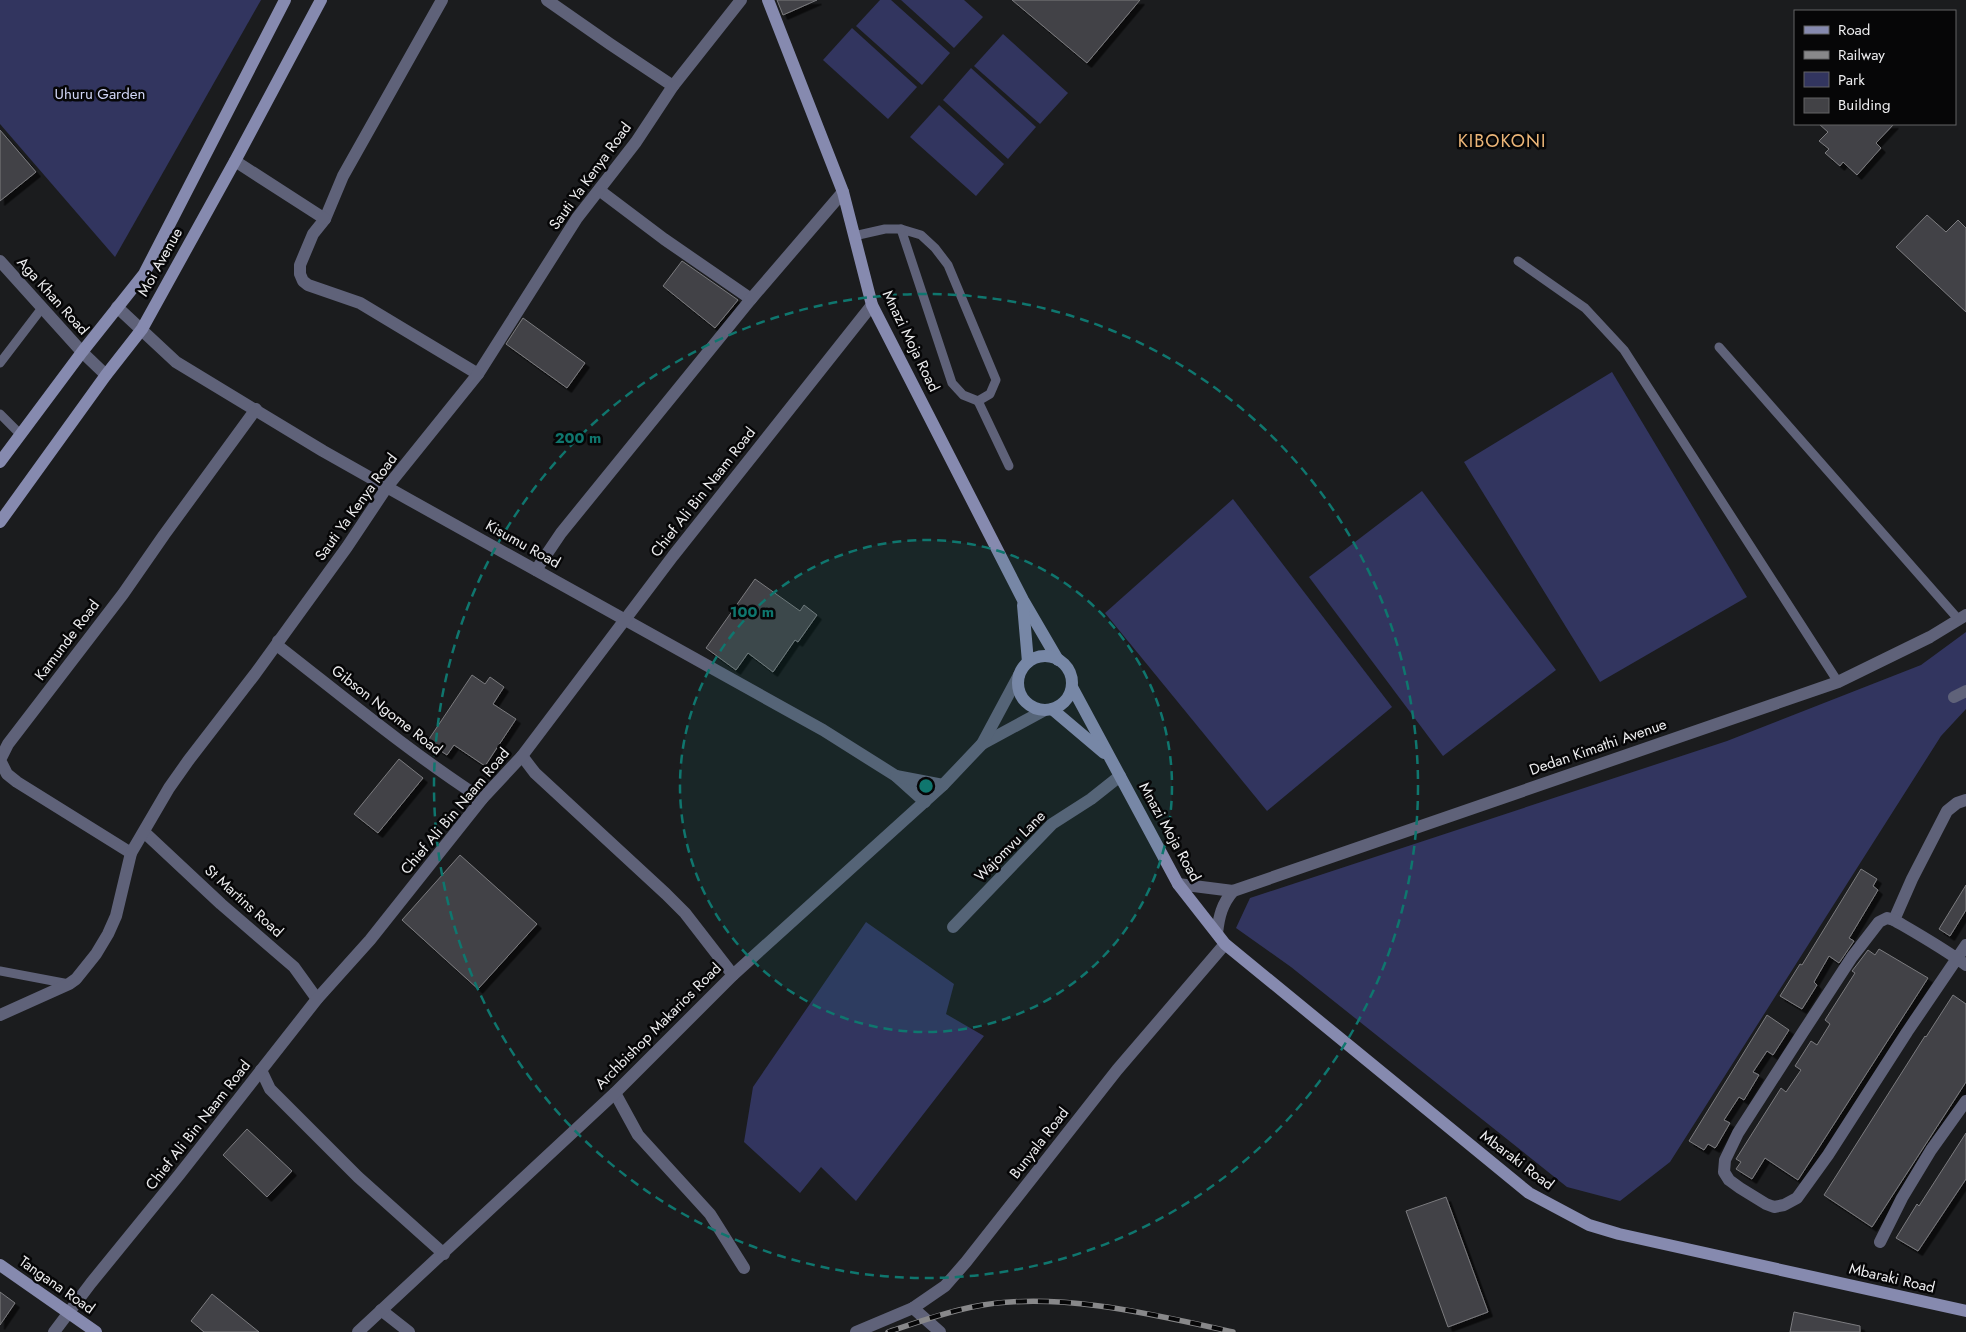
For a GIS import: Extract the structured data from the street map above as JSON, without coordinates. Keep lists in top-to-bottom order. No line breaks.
{"streets":{"main road":["Moi Avenue","Mnazi Moja Road","Mbaraki Road","Tangana Road"],"street":["Sauti Ya Kenya Road","Aga Khan Road","Chief Ali Bin Naam Road","Kisumu Road","Kamunde Road","Gibson Ngome Road","Dedan Kimathi Avenue","Wajomvu Lane","St Martins Road","Archbishop Makarios Road","Bunyala Road"]},"crossings":[["Sauti Ya Kenya Road","Kisumu Road"],["Sauti Ya Kenya Road","Kamunde Road"],["Sauti Ya Kenya Road","Gibson Ngome Road"],["Sauti Ya Kenya Road","St Martins Road"],["Moi Avenue","Aga Khan Road"],["Moi Avenue","Kisumu Road"],["Mnazi Moja Road","Chief Ali Bin Naam Road"],["Mnazi Moja Road","Dedan Kimathi Avenue"],["Mnazi Moja Road","Wajomvu Lane"],["Mnazi Moja Road","Bunyala Road"],["Mnazi Moja Road","Mbaraki Road"],["Chief Ali Bin Naam Road","Kisumu Road"],["Chief Ali Bin Naam Road","Gibson Ngome Road"],["Chief Ali Bin Naam Road","St Martins Road"],["Chief Ali Bin Naam Road","Tangana Road"],["Kisumu Road","Kamunde Road"],["Kisumu Road","Archbishop Makarios Road"],["Bunyala Road","Mbaraki Road"]],"districts":["KIBOKONI"],"parks":["Uhuru Garden"],"legend":["Road","Railway","Park","Building"],"rings":["200 m","100 m"]}
